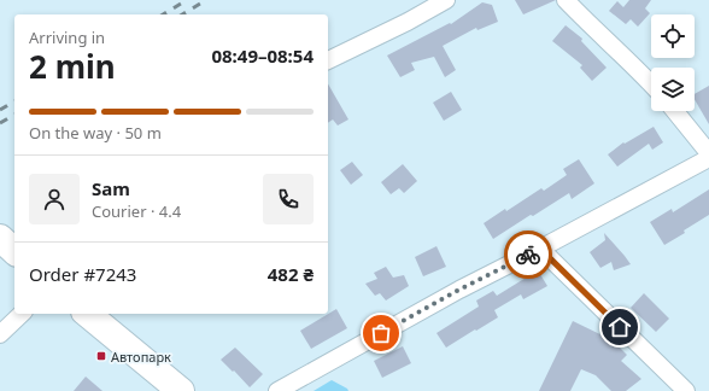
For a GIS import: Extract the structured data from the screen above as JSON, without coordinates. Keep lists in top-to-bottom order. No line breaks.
{"places":{"transit":["Автопарк"]},"page":{"heading":["2 min","Arriving in","08:49–08:54"],"panel":["Sam","Courier · 4.4","Order #7243","482 ₴"],"bar":"On the way · 50 m"}}
